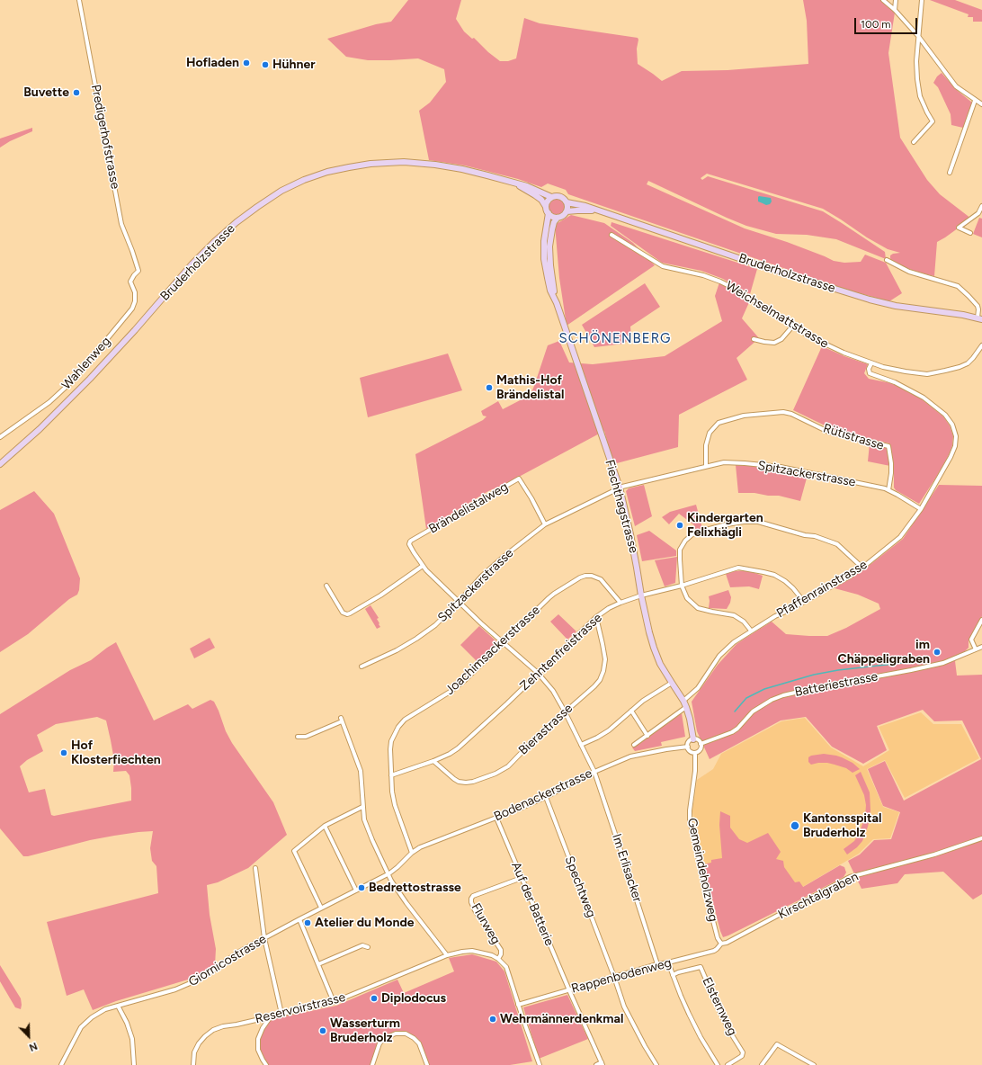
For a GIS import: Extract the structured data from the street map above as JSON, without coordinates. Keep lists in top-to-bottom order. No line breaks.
{"streets":{"main road":["Bruderholzstrasse","Fiechthagstrasse"],"street":["Predigerhofstrasse","Weichselmattstrasse","Wahlenweg","Rütistrasse","Spitzackerstrasse","Brändelistalweg","Pfaffenrainstrasse","Joachimsackerstrasse","Zehntenfreistrasse","Batteriestrasse","Bierastrasse","Bodenackerstrasse","Im Erlisacker","Gemeindeholzweg","Spechtweg","Kirschtalgraben","Auf der Batterie","Flurweg","Giornicostrasse","Rappenbodenweg","Elsternweg","Reservoirstrasse"]},"crossings":[["Predigerhofstrasse","Wahlenweg"],["Bruderholzstrasse","Fiechthagstrasse"],["Weichselmattstrasse","Pfaffenrainstrasse"],["Rütistrasse","Spitzackerstrasse"],["Spitzackerstrasse","Fiechthagstrasse"],["Spitzackerstrasse","Brändelistalweg"],["Spitzackerstrasse","Pfaffenrainstrasse"],["Spitzackerstrasse","Im Erlisacker"],["Fiechthagstrasse","Pfaffenrainstrasse"],["Fiechthagstrasse","Zehntenfreistrasse"],["Fiechthagstrasse","Batteriestrasse"],["Fiechthagstrasse","Bodenackerstrasse"],["Fiechthagstrasse","Gemeindeholzweg"],["Brändelistalweg","Im Erlisacker"],["Pfaffenrainstrasse","Zehntenfreistrasse"],["Joachimsackerstrasse","Zehntenfreistrasse"],["Joachimsackerstrasse","Bodenackerstrasse"],["Joachimsackerstrasse","Im Erlisacker"],["Zehntenfreistrasse","Bierastrasse"],["Zehntenfreistrasse","Im Erlisacker"],["Batteriestrasse","Bodenackerstrasse"],["Batteriestrasse","Gemeindeholzweg"],["Bierastrasse","Im Erlisacker"],["Bodenackerstrasse","Im Erlisacker"],["Bodenackerstrasse","Gemeindeholzweg"],["Bodenackerstrasse","Spechtweg"],["Bodenackerstrasse","Auf der Batterie"],["Bodenackerstrasse","Giornicostrasse"],["Im Erlisacker","Rappenbodenweg"],["Gemeindeholzweg","Kirschtalgraben"],["Gemeindeholzweg","Rappenbodenweg"],["Spechtweg","Rappenbodenweg"],["Kirschtalgraben","Rappenbodenweg"],["Auf der Batterie","Flurweg"],["Auf der Batterie","Rappenbodenweg"],["Flurweg","Reservoirstrasse"]],"districts":["SCHÖNENBERG"],"places":["Hofladen","Hühner","Buvette","Mathis-Hof Brändelistal","Kindergarten Felixhägli","im Chäppeligraben","Hof Klosterfiechten","Kantonsspital Bruderholz","Bedrettostrasse","Atelier du Monde","Diplodocus","Wehrmännerdenkmal","Wasserturm Bruderholz"],"scale_bar":"100 m","north":"bottom right"}
